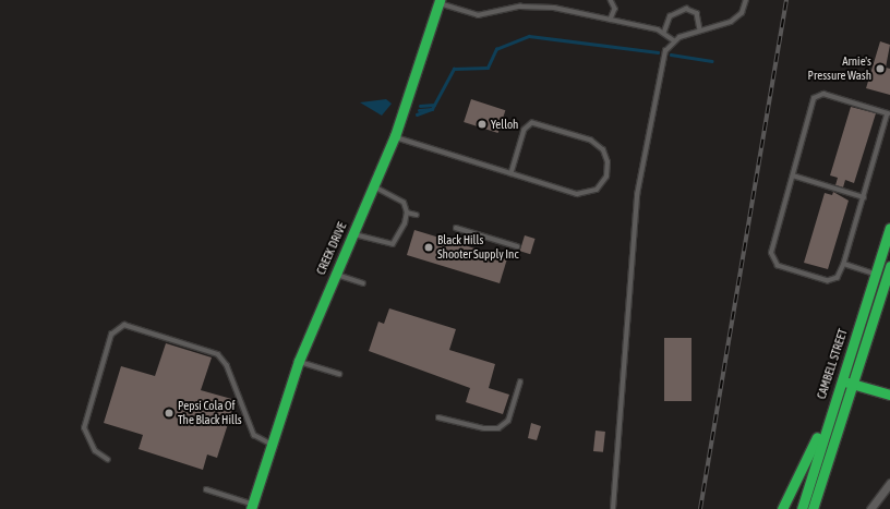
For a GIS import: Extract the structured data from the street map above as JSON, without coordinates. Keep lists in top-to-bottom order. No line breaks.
{"streets":{"main road":["CREEK DRIVE","CAMBELL STREET"]},"places":["Arnie's Pressure Wash","Yelloh","Black Hills Shooter Supply Inc","Pepsi Cola Of The Black Hills"]}
